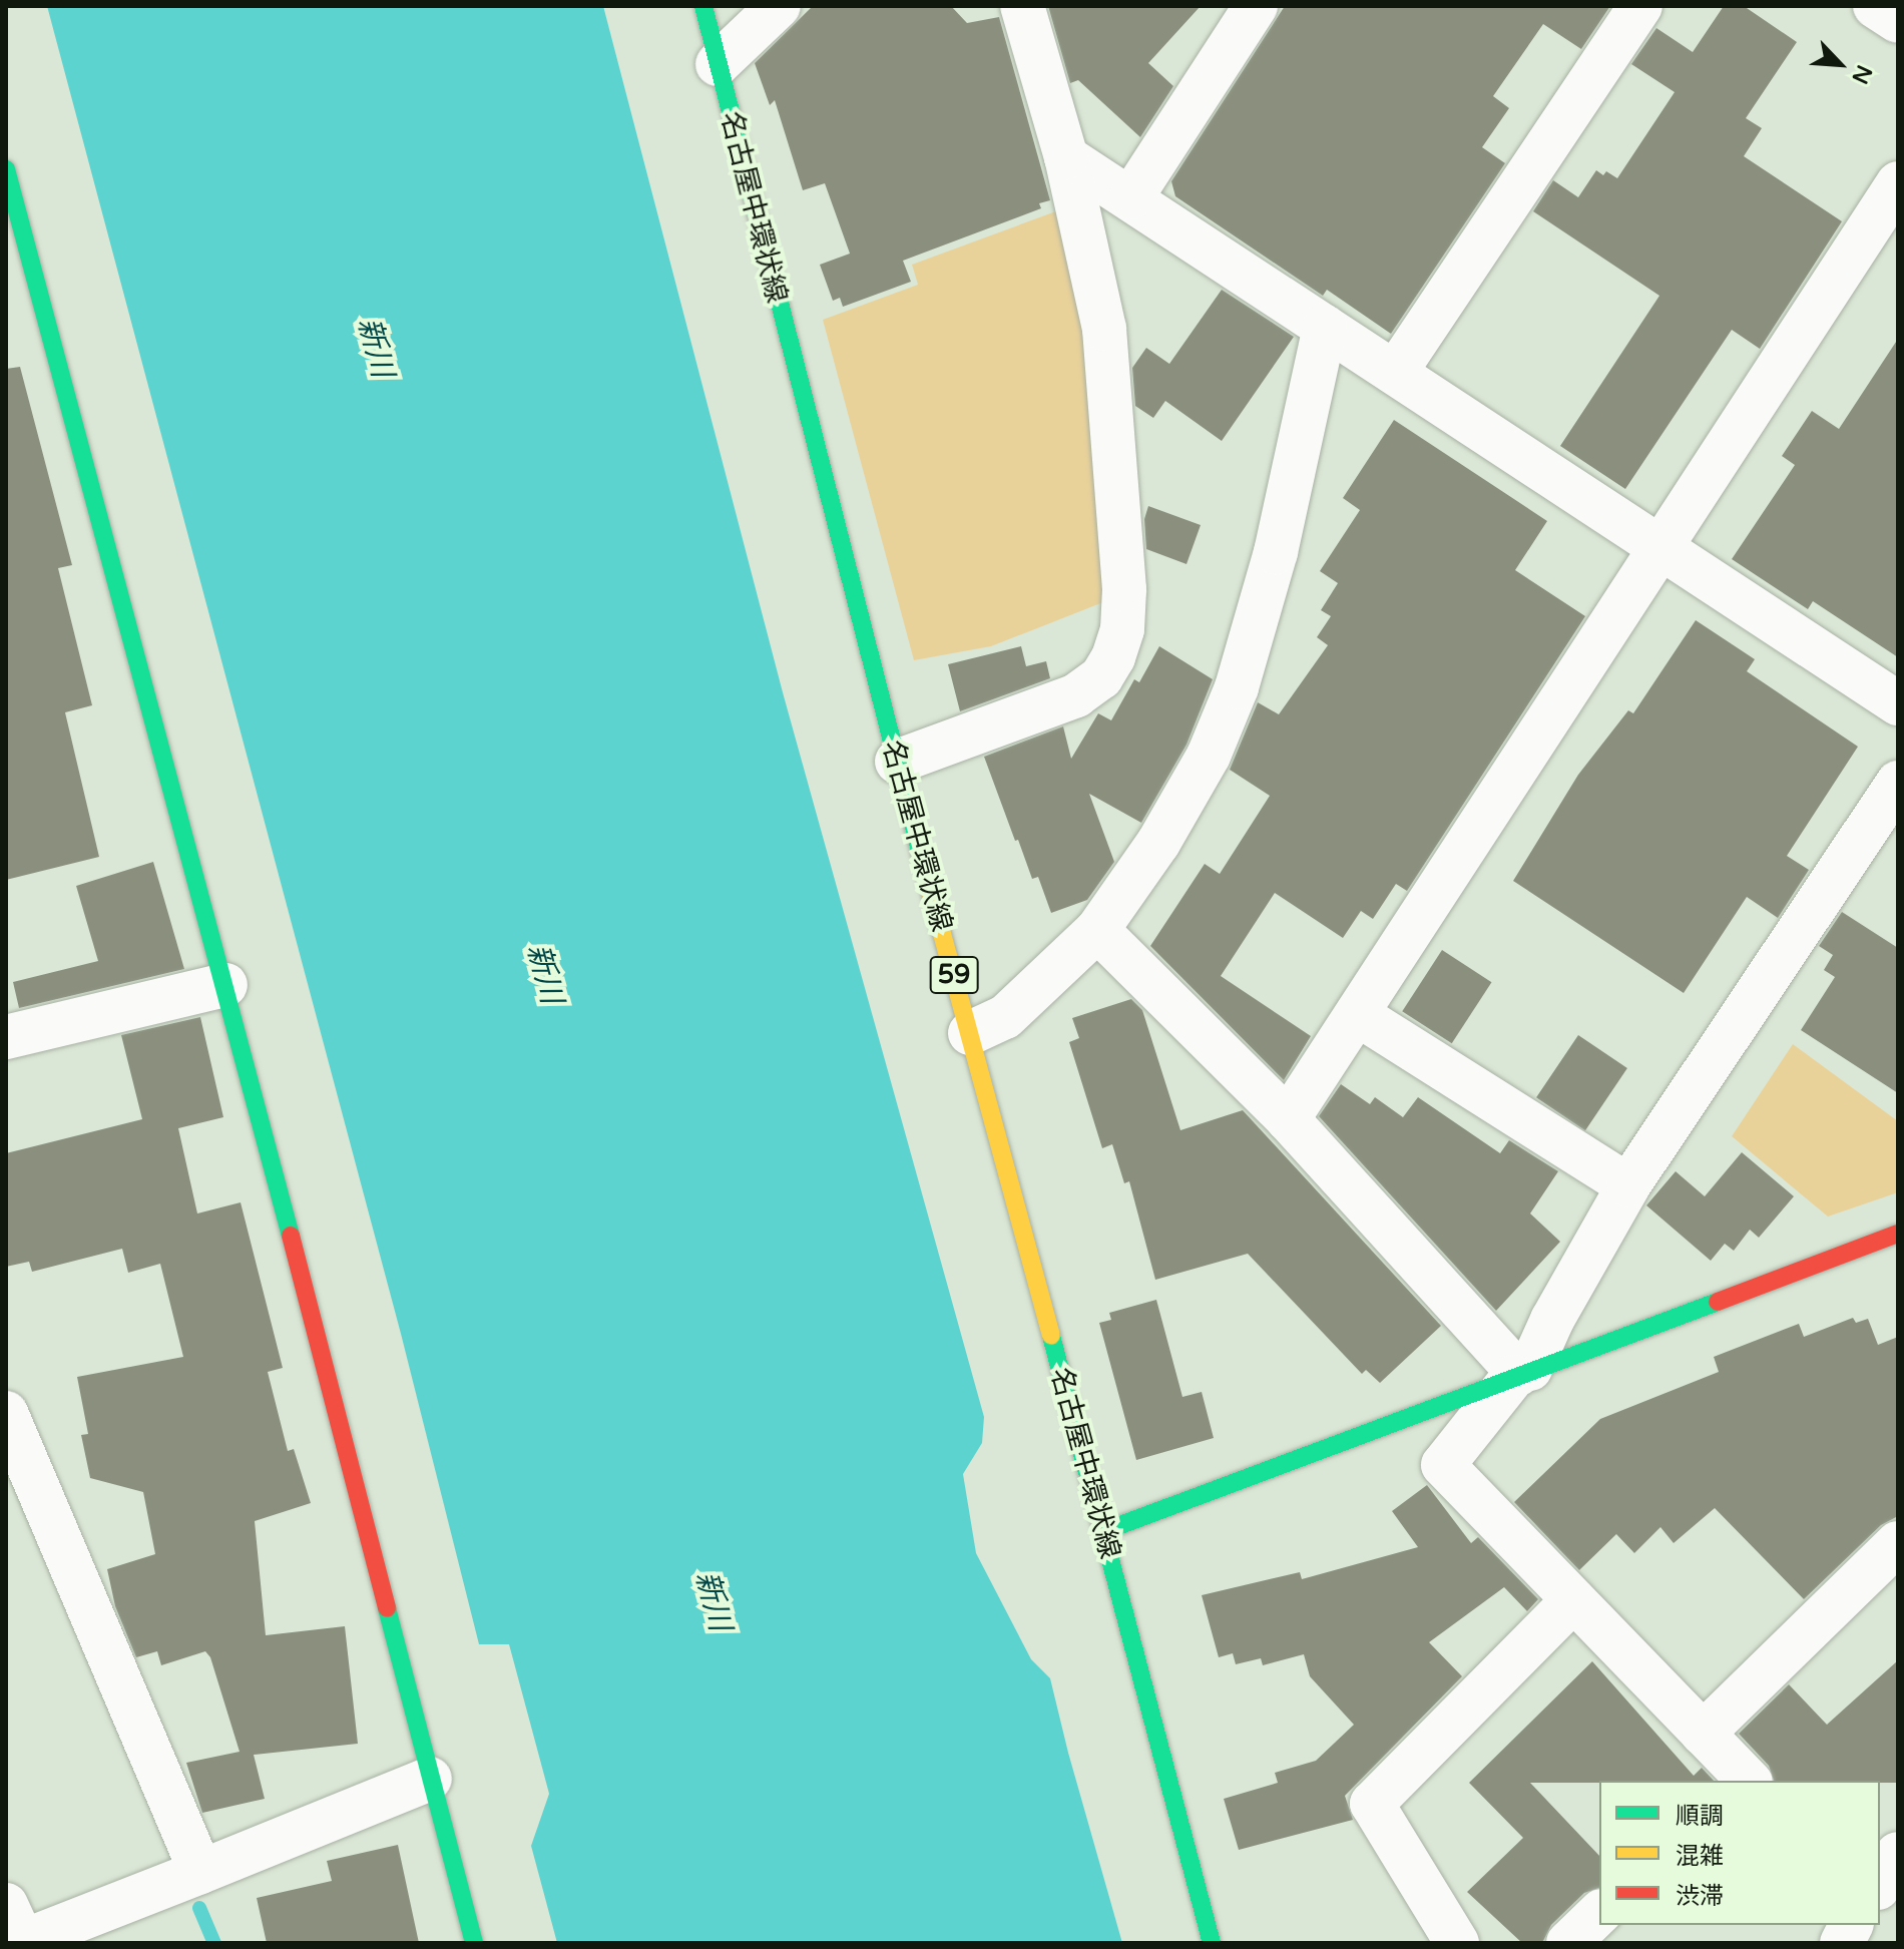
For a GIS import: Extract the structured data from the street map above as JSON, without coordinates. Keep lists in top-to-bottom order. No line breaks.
{"streets":{"street":["名古屋中環状線","59"]},"water":["新川"],"legend":["順調","混雑","渋滞"],"north":"bottom right"}
